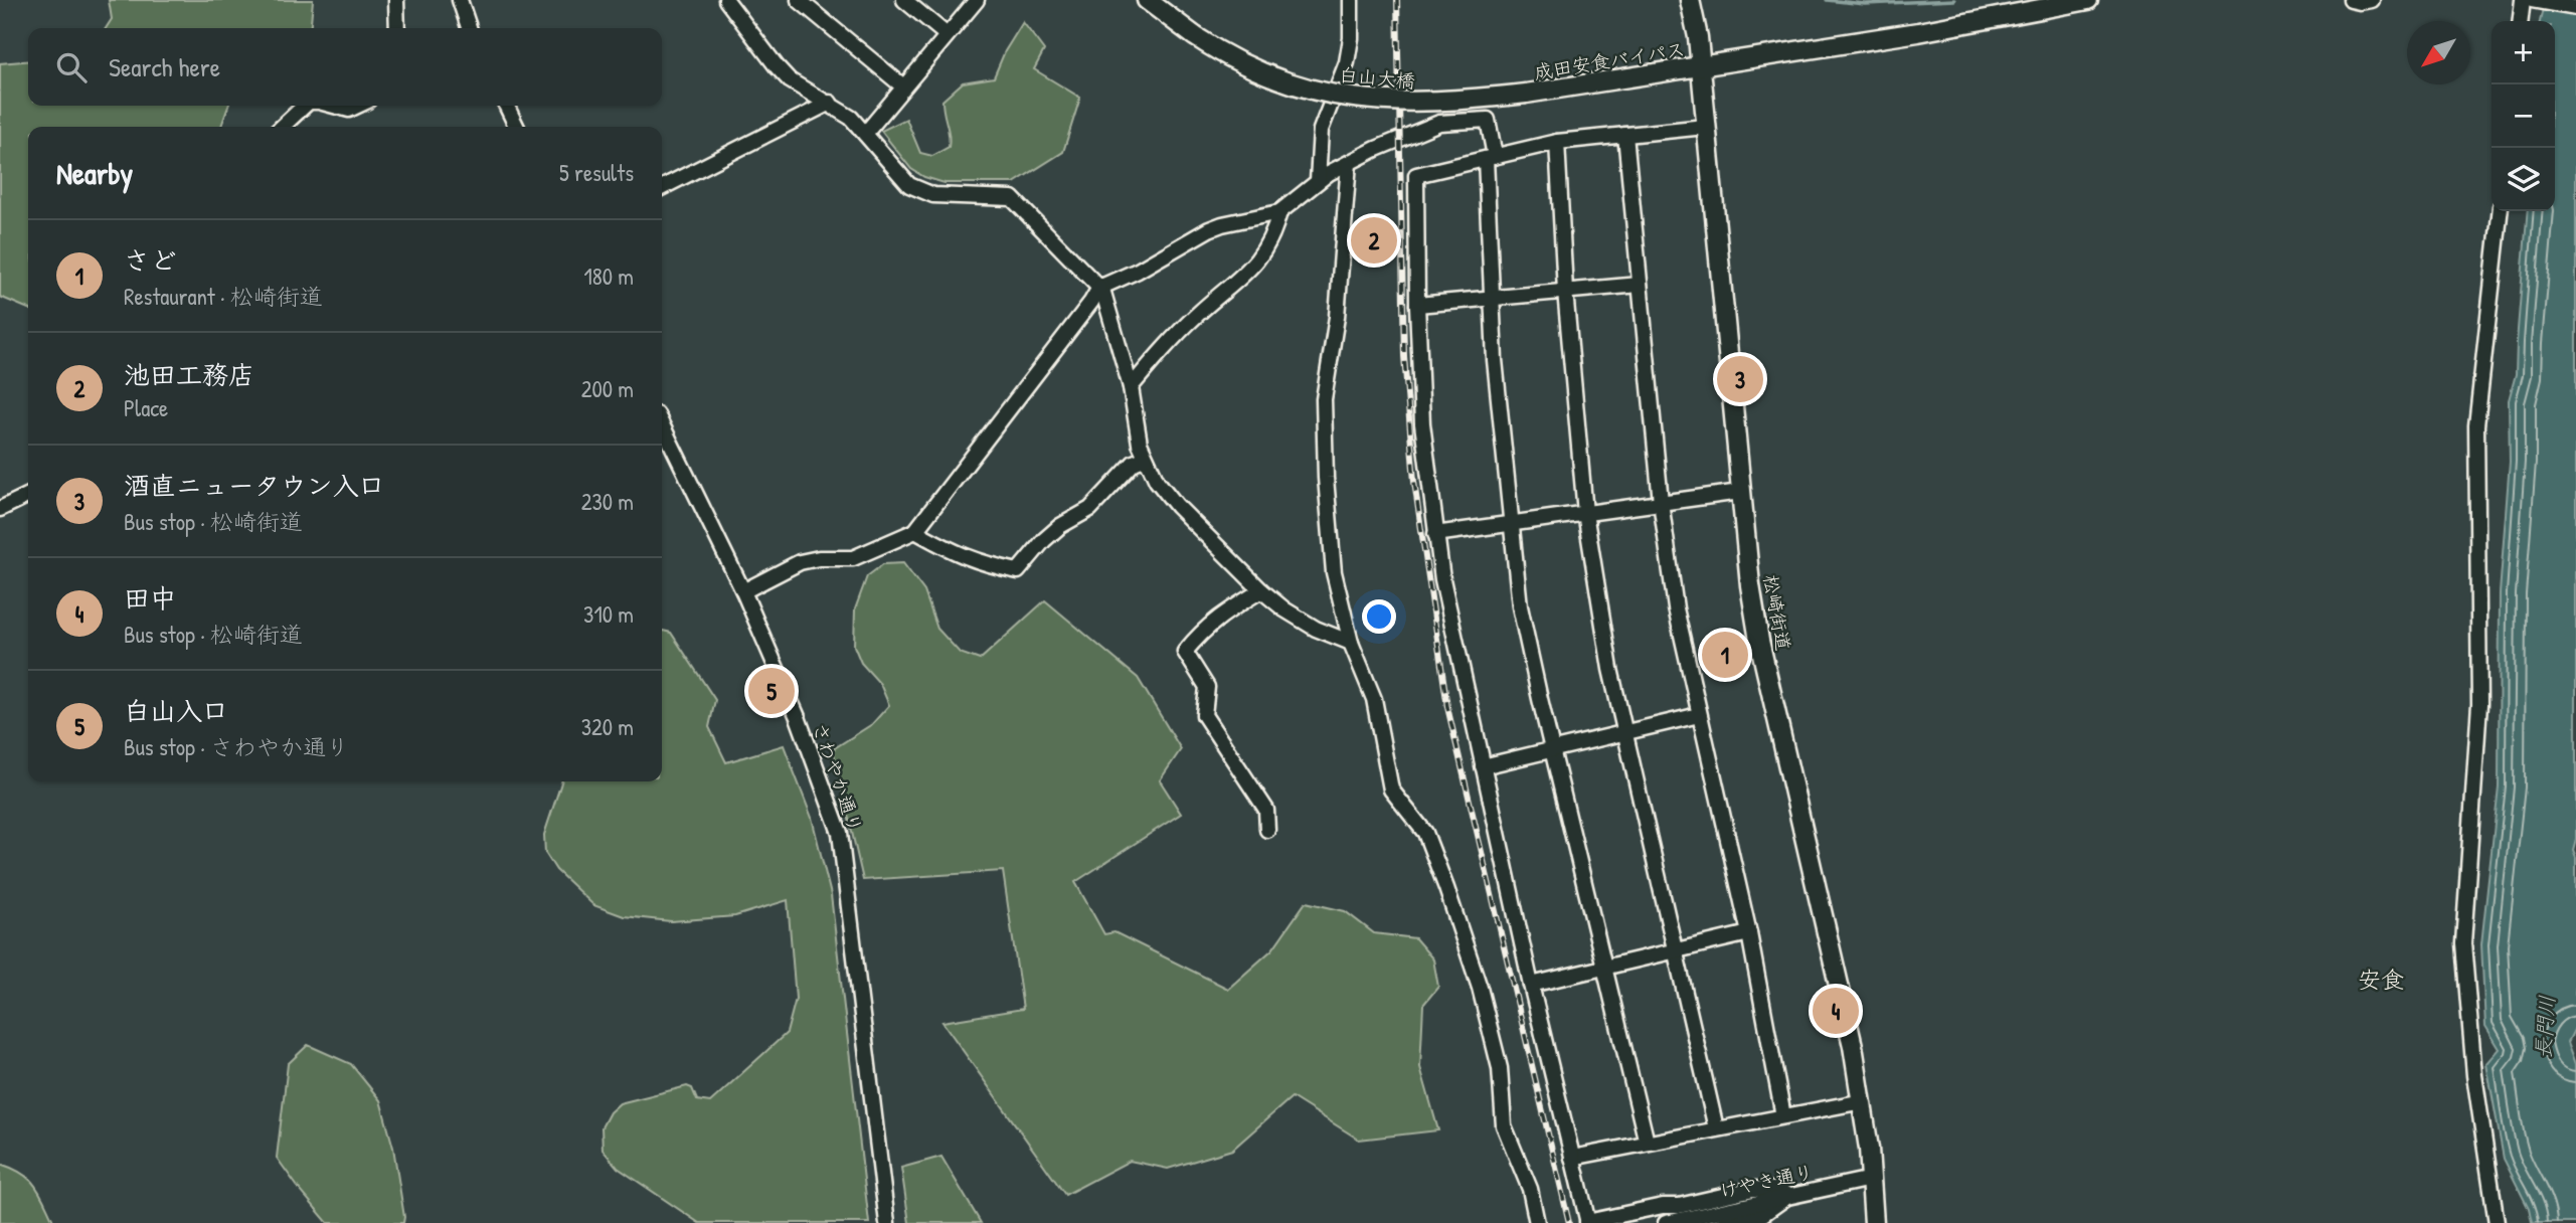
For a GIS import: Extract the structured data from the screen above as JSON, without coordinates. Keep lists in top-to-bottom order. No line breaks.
{"streets":{"main road":["成田安食バイパス","白山大橋","松崎街道"],"street":["さわやか通り","けやき通り"]},"crossings":[["成田安食バイパス","白山大橋"],["成田安食バイパス","松崎街道"],["松崎街道","けやき通り"]],"districts":["安食"],"water":["長門川"],"north":"bottom left","page":{"map_buttons":["+","−"],"search":"Search here","heading":["Nearby","5 results"],"pins":["2","3","1","5","4"],"list":[{"mark":"1","name":"さど","note":"Restaurant · 松崎街道","value":"180 m"},{"mark":"2","name":"池田工務店","note":"Place","value":"200 m"},{"mark":"3","name":"酒直ニュータウン入口","note":"Bus stop · 松崎街道","value":"230 m"},{"mark":"4","name":"田中","note":"Bus stop · 松崎街道","value":"310 m"},{"mark":"5","name":"白山入口","note":"Bus stop · さわやか通り","value":"320 m"}]}}
